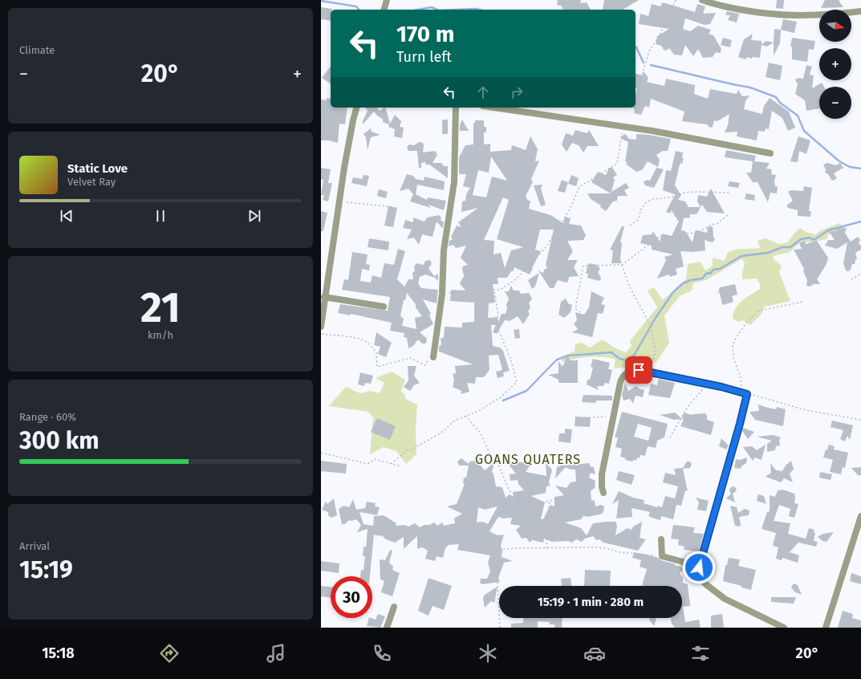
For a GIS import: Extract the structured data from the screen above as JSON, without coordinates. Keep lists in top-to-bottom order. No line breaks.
{"districts":["GOANS QUATERS"],"north":"right","page":{"tile":["Climate",["21","km/h"],["Range · 60%","300 km"],["Arrival","15:19"]],"map_buttons":["+","−"],"turn":["170 m","Turn left"],"heat":["−","20°","+"],"song":["Static Love","Velvet Ray"],"limit":"30","trip":"15:19 · 1 min · 280 m","tabs":["15:18","20°"]}}
